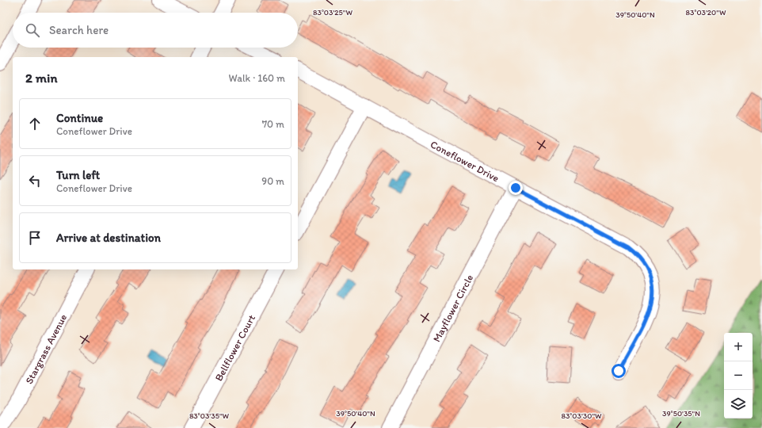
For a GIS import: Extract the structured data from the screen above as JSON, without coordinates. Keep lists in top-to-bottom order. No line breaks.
{"streets":{"street":["Coneflower Drive","Mayflower Circle","Bellflower Court","Stargrass Avenue"]},"crossings":[["Coneflower Drive","Mayflower Circle"]],"page":{"search":"Search here","heading":["2 min","Walk · 160 m"],"list":[["Continue","Coneflower Drive","70 m"],["Turn left","Coneflower Drive","90 m"],"Arrive at destination"],"map_buttons":["+","−"]},"coordinates":["83°03'25\"W","83°03'20\"W","39°50'40\"N","39°50'35\"N","83°03'35\"W","83°03'30\"W"]}
